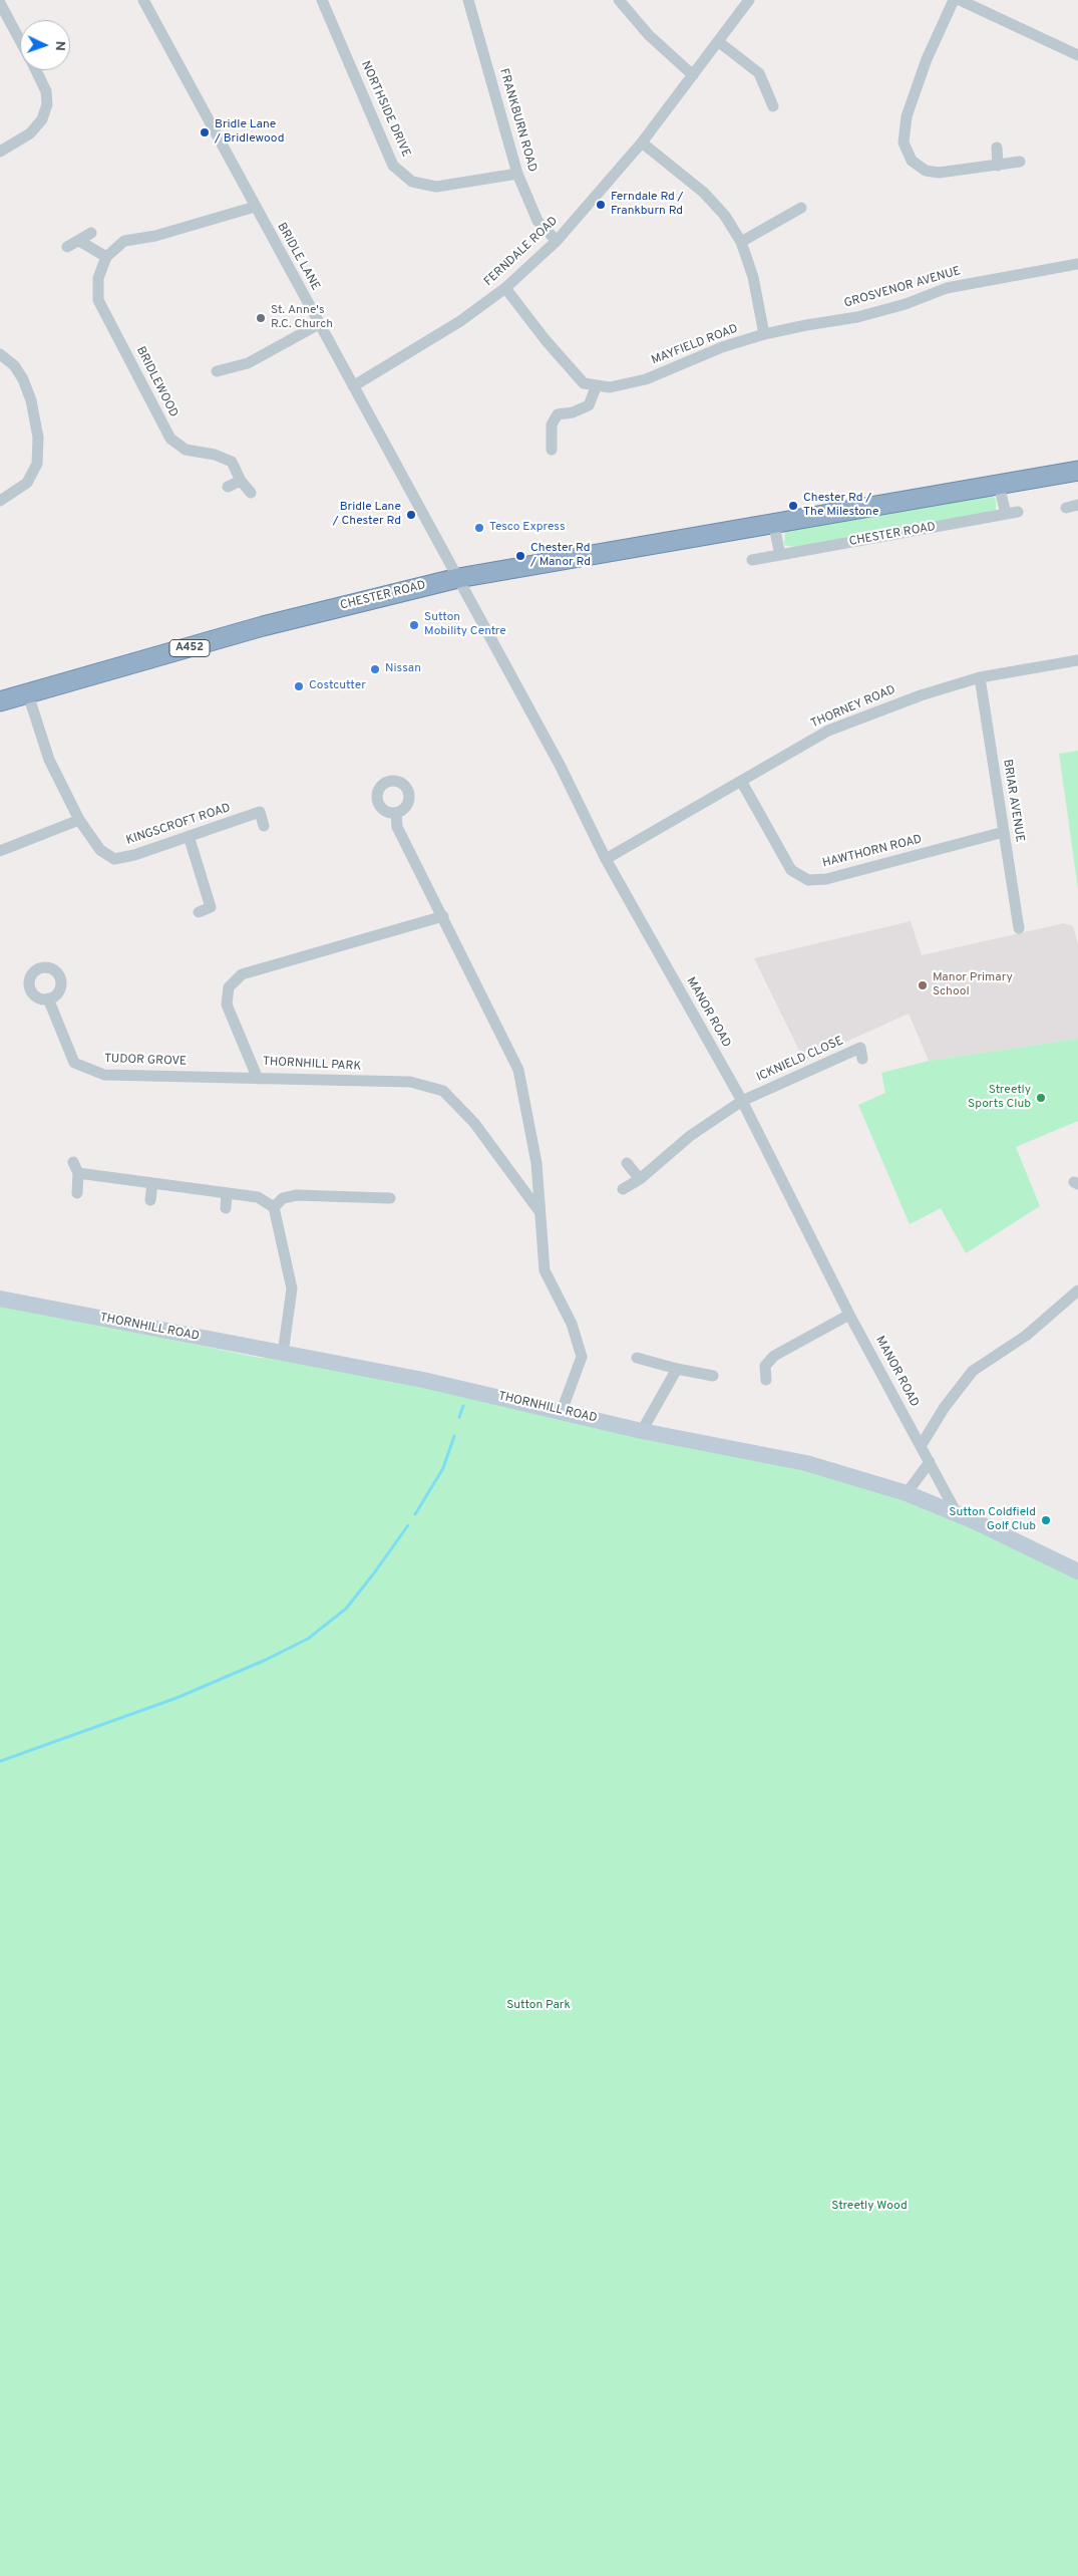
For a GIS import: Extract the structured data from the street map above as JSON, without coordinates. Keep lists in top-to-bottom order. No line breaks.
{"streets":{"highway":["CHESTER ROAD","A452"],"main road":["THORNHILL ROAD"],"street":["NORTHSIDE DRIVE","FRANKBURN ROAD","FERNDALE ROAD","BRIDLE LANE","GROSVENOR AVENUE","MAYFIELD ROAD","BRIDLEWOOD","THORNEY ROAD","BRIAR AVENUE","KINGSCROFT ROAD","HAWTHORN ROAD","MANOR ROAD","ICKNIELD CLOSE","TUDOR GROVE","THORNHILL PARK"]},"crossings":[["NORTHSIDE DRIVE","FRANKBURN ROAD"],["FRANKBURN ROAD","FERNDALE ROAD"],["FERNDALE ROAD","BRIDLE LANE"],["FERNDALE ROAD","MAYFIELD ROAD"],["BRIDLE LANE","CHESTER ROAD"],["BRIDLE LANE","MANOR ROAD"],["GROSVENOR AVENUE","MAYFIELD ROAD"],["CHESTER ROAD","KINGSCROFT ROAD"],["CHESTER ROAD","MANOR ROAD"],["THORNEY ROAD","BRIAR AVENUE"],["THORNEY ROAD","HAWTHORN ROAD"],["THORNEY ROAD","MANOR ROAD"],["BRIAR AVENUE","HAWTHORN ROAD"],["MANOR ROAD","ICKNIELD CLOSE"],["MANOR ROAD","THORNHILL ROAD"],["TUDOR GROVE","THORNHILL PARK"]],"parks":["Sutton Park","Streetly Wood"],"places":["Bridle Lane / Bridlewood","Ferndale Rd / Frankburn Rd","St. Anne's R.C. Church","Chester Rd / The Milestone","Bridle Lane / Chester Rd","Tesco Express","Chester Rd / Manor Rd","Sutton Mobility Centre","Nissan","Costcutter","Manor Primary School","Streetly Sports Club","Sutton Coldfield Golf Club"],"north":"right"}
